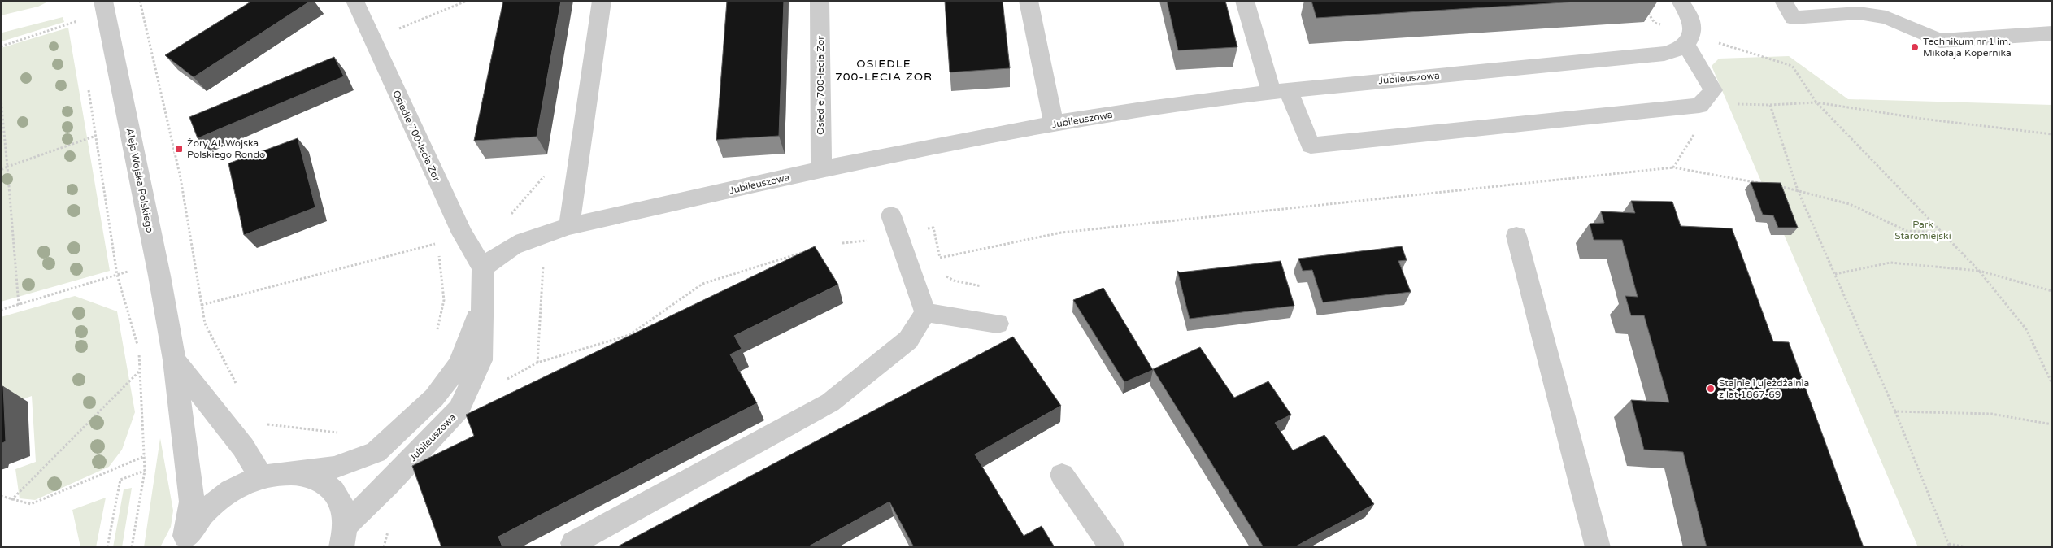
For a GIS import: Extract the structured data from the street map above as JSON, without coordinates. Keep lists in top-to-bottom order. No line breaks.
{"streets":{"street":["Jubileuszowa","Osiedle 700-lecia Żor","Aleja Wojska Polskiego"]},"crossings":[["Jubileuszowa","Osiedle 700-lecia Żor"]],"districts":["OSIEDLE 700-LECIA ŻOR"],"parks":["Park Staromiejski"],"places":{"other":["Technikum nr 1 im. Mikołaja Kopernika","Stajnie i ujeżdżalnia z lat 1867-69"],"transit":["Żory Al. Wojska Polskiego Rondo"]}}
